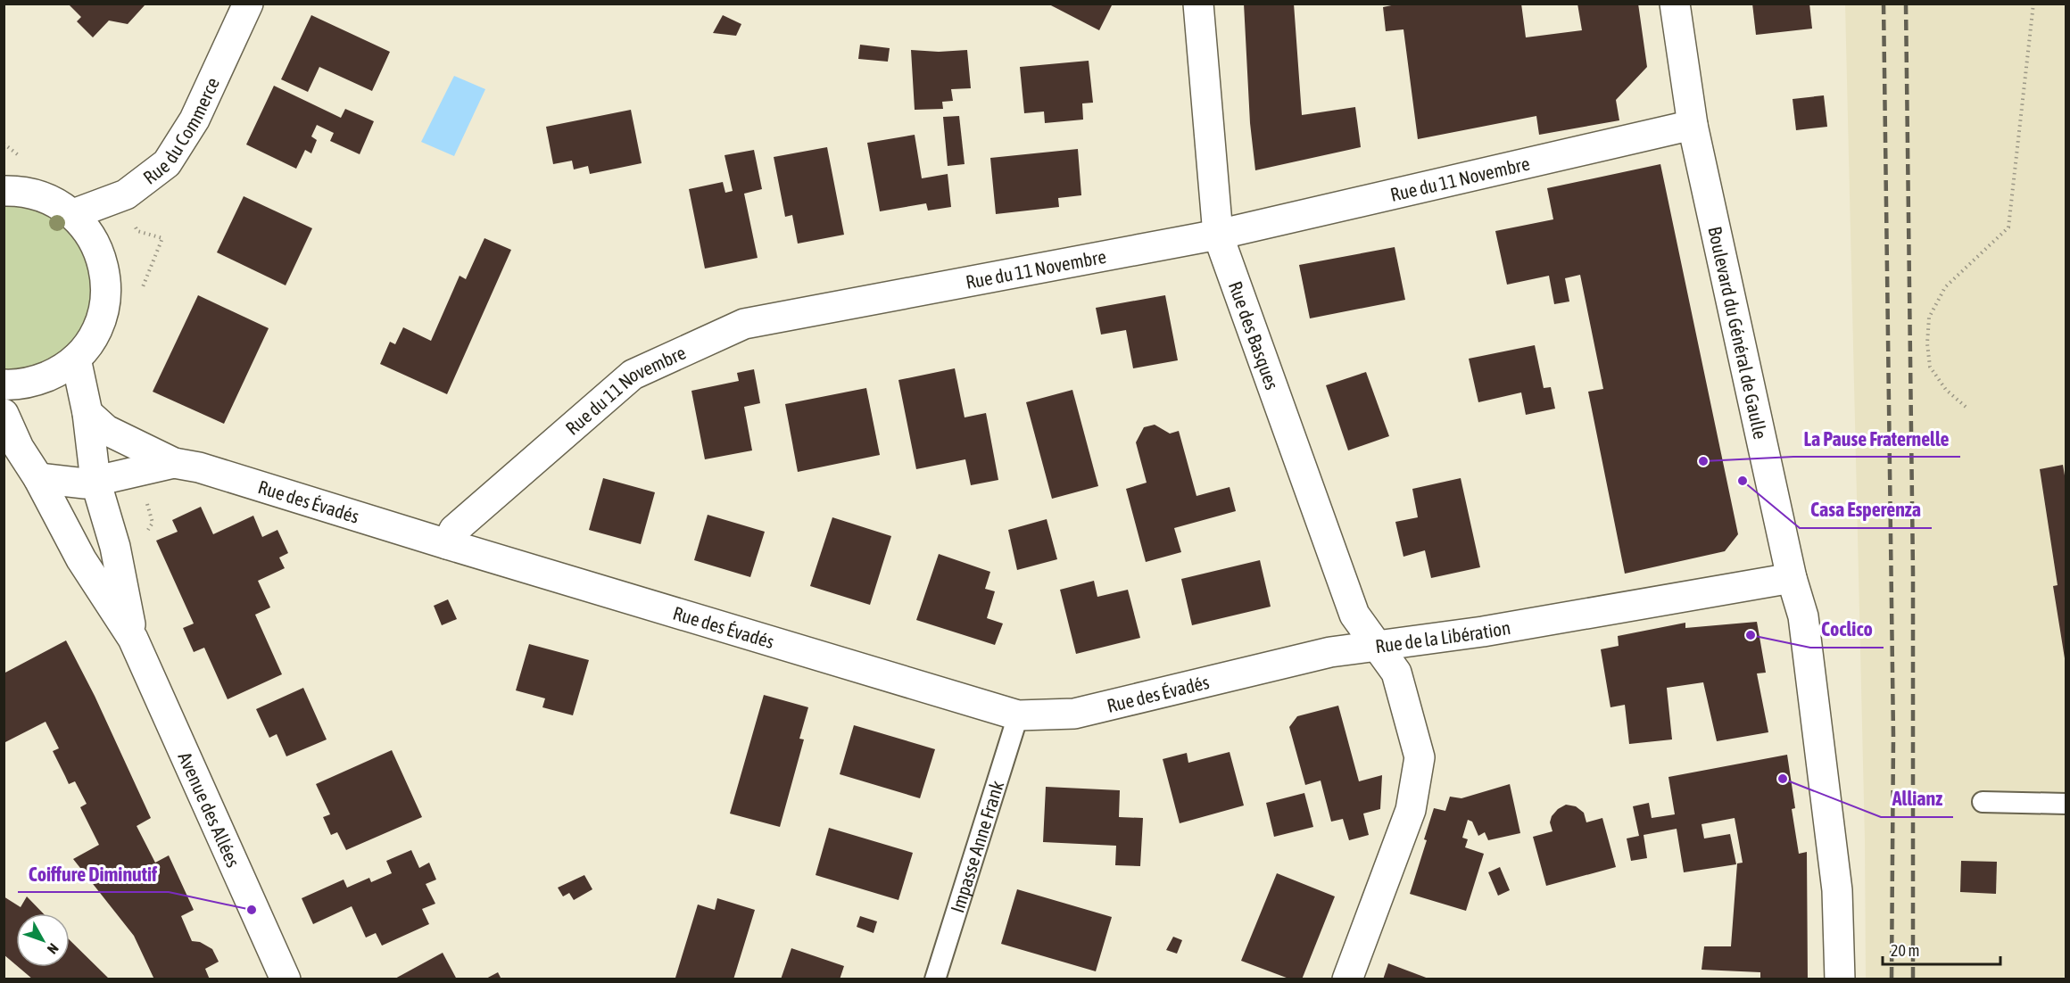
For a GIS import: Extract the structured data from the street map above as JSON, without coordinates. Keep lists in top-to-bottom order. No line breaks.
{"streets":{"street":["Rue du Commerce","Rue du 11 Novembre","Boulevard du Général de Gaulle","Rue des Basques","Rue des Évadés","Rue de la Libération","Avenue des Allées"],"lane":["Impasse Anne Frank"]},"crossings":[["Rue du 11 Novembre","Boulevard du Général de Gaulle"],["Rue du 11 Novembre","Rue des Basques"],["Rue du 11 Novembre","Rue des Évadés"],["Boulevard du Général de Gaulle","Rue de la Libération"],["Rue des Basques","Rue des Évadés"],["Rue des Basques","Rue de la Libération"],["Rue des Évadés","Rue de la Libération"],["Rue des Évadés","Avenue des Allées"],["Rue des Évadés","Impasse Anne Frank"]],"places":["La Pause Fraternelle","Casa Esperenza","Coclico","Allianz","Coiffure Diminutif"],"scale_bar":"20 m","north":"bottom right"}
